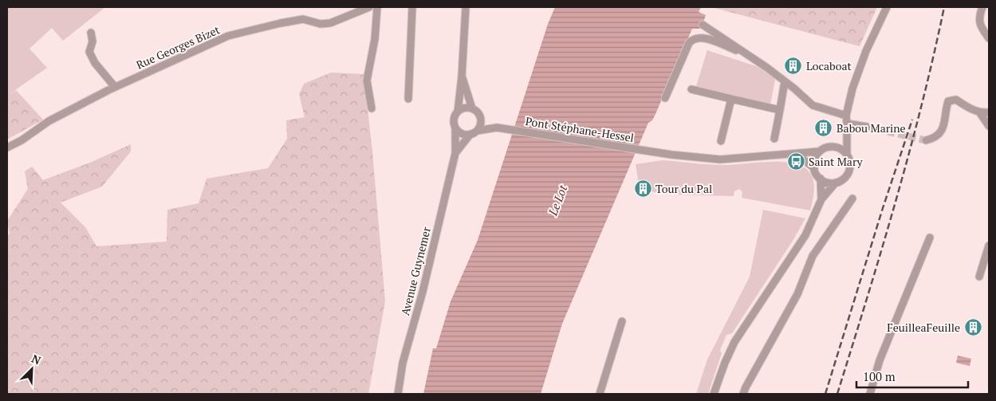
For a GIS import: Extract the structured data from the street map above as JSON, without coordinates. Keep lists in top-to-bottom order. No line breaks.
{"streets":{"street":["Rue Georges Bizet","Pont Stéphane-Hessel","Avenue Guynemer"]},"crossings":[["Pont Stéphane-Hessel","Avenue Guynemer"]],"water":["Le Lot"],"places":{"building":["Locaboat","Babou Marine","Tour du Pal","FeuilleaFeuille"],"bus stop":["Saint Mary"]},"scale_bar":"100 m","north":"top right"}
